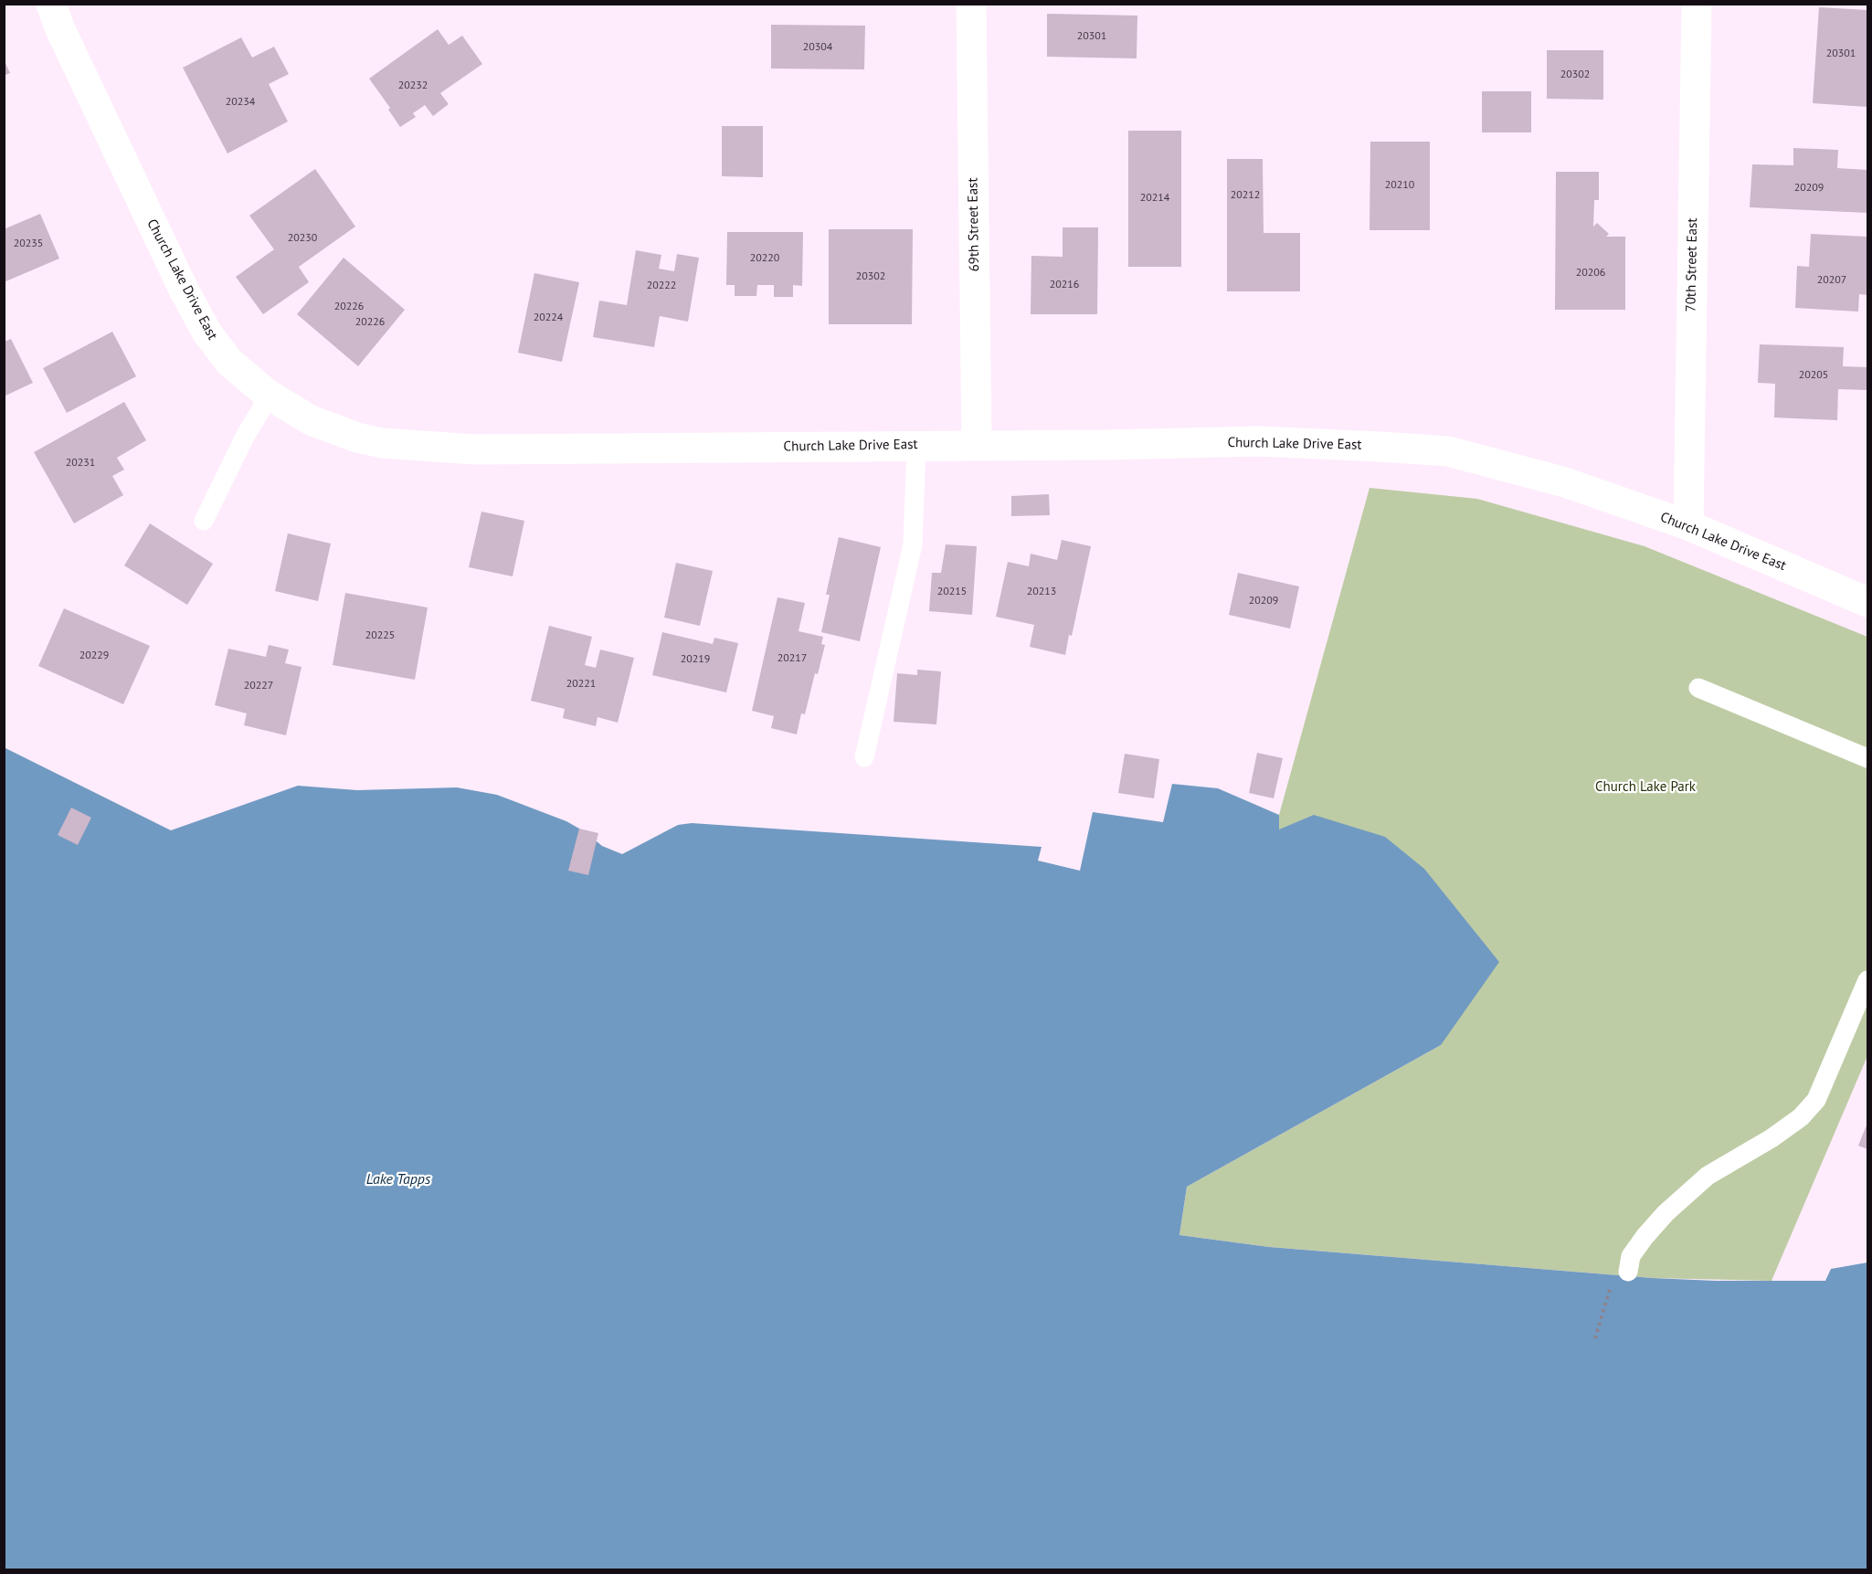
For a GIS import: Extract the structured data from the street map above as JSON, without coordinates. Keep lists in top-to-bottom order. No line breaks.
{"streets":{"street":["69th Street East","70th Street East","Church Lake Drive East"]},"crossings":[["69th Street East","Church Lake Drive East"],["70th Street East","Church Lake Drive East"]],"water":["Lake Tapps"],"parks":["Church Lake Park"],"house_numbers":["20301","20304","20301","20302","20232","20234","20210","20209","20212","20214","20230","20235","20220","20206","20302","20207","20216","20222","20226","20224","20226","20205","20231","20215","20213","20209","20225","20229","20217","20219","20221","20227"]}
